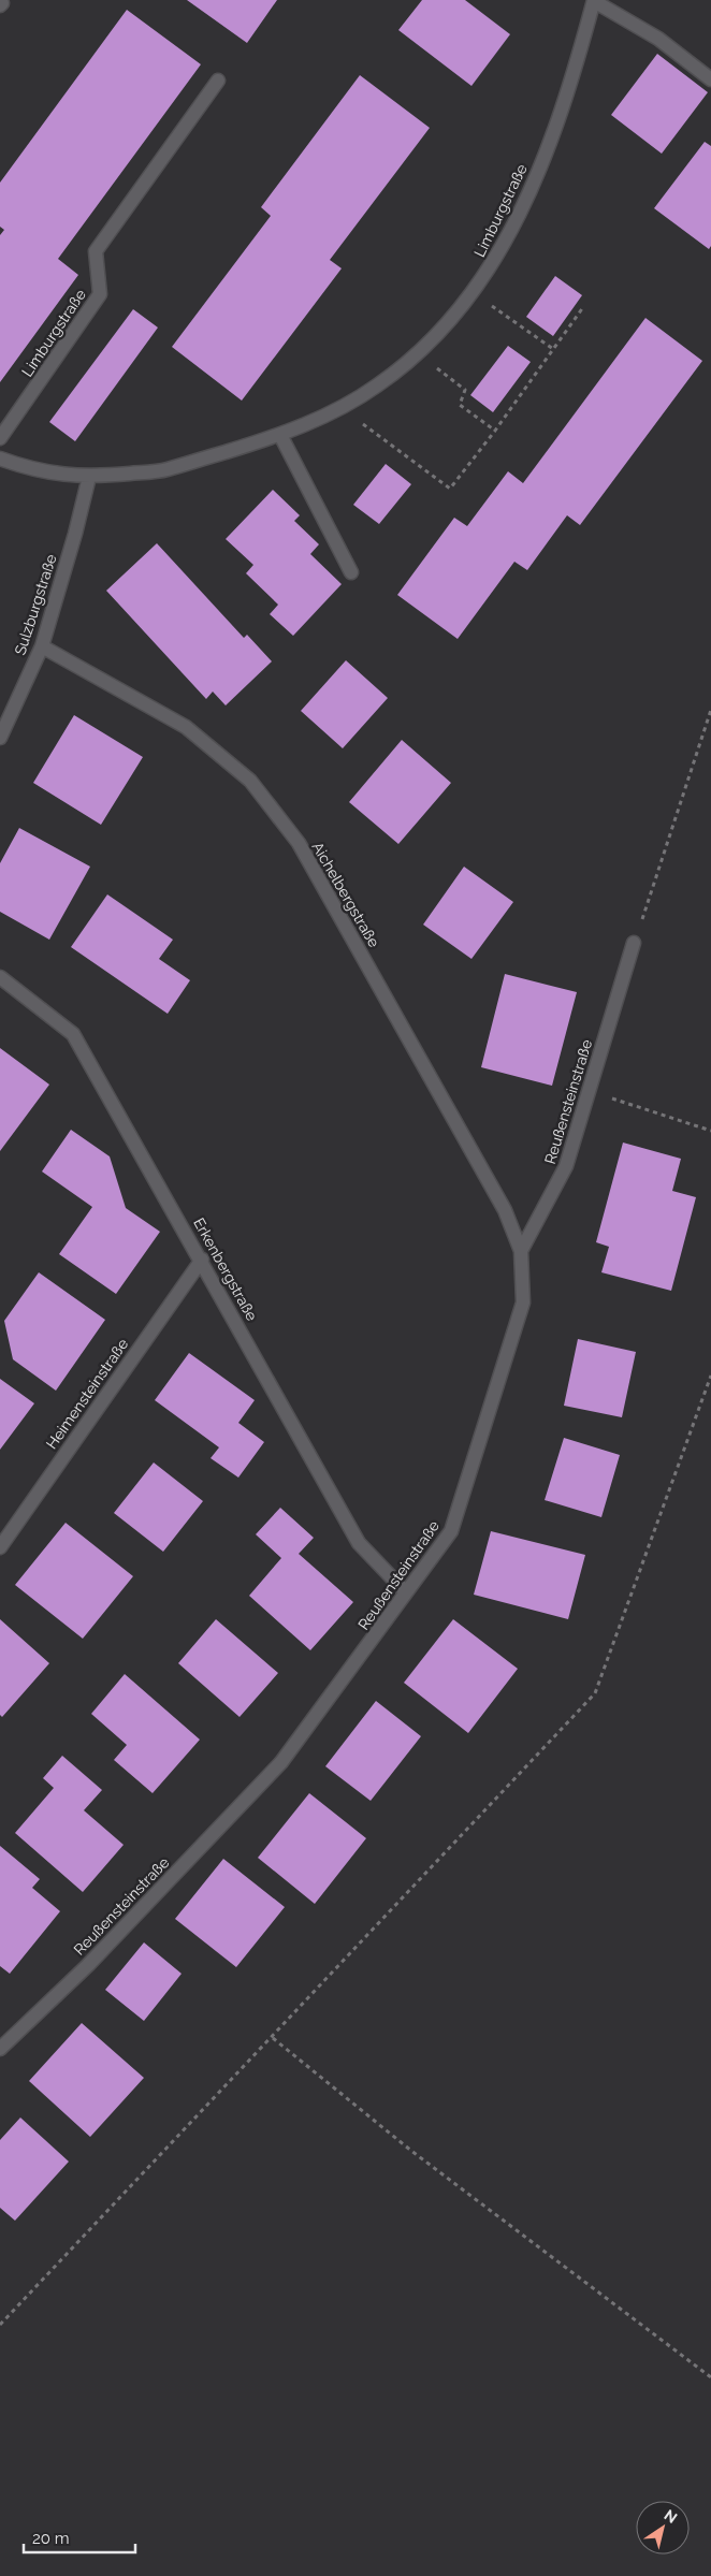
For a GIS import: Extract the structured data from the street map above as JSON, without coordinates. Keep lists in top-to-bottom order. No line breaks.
{"streets":{"street":["Limburgstraße","Sulzburgstraße","Aichelbergstraße","Reußensteinstraße","Erkenbergstraße","Heimensteinstraße"]},"crossings":[["Limburgstraße","Sulzburgstraße"],["Sulzburgstraße","Aichelbergstraße"],["Aichelbergstraße","Reußensteinstraße"],["Reußensteinstraße","Erkenbergstraße"],["Erkenbergstraße","Heimensteinstraße"]],"scale_bar":"20 m","north":"top right"}
